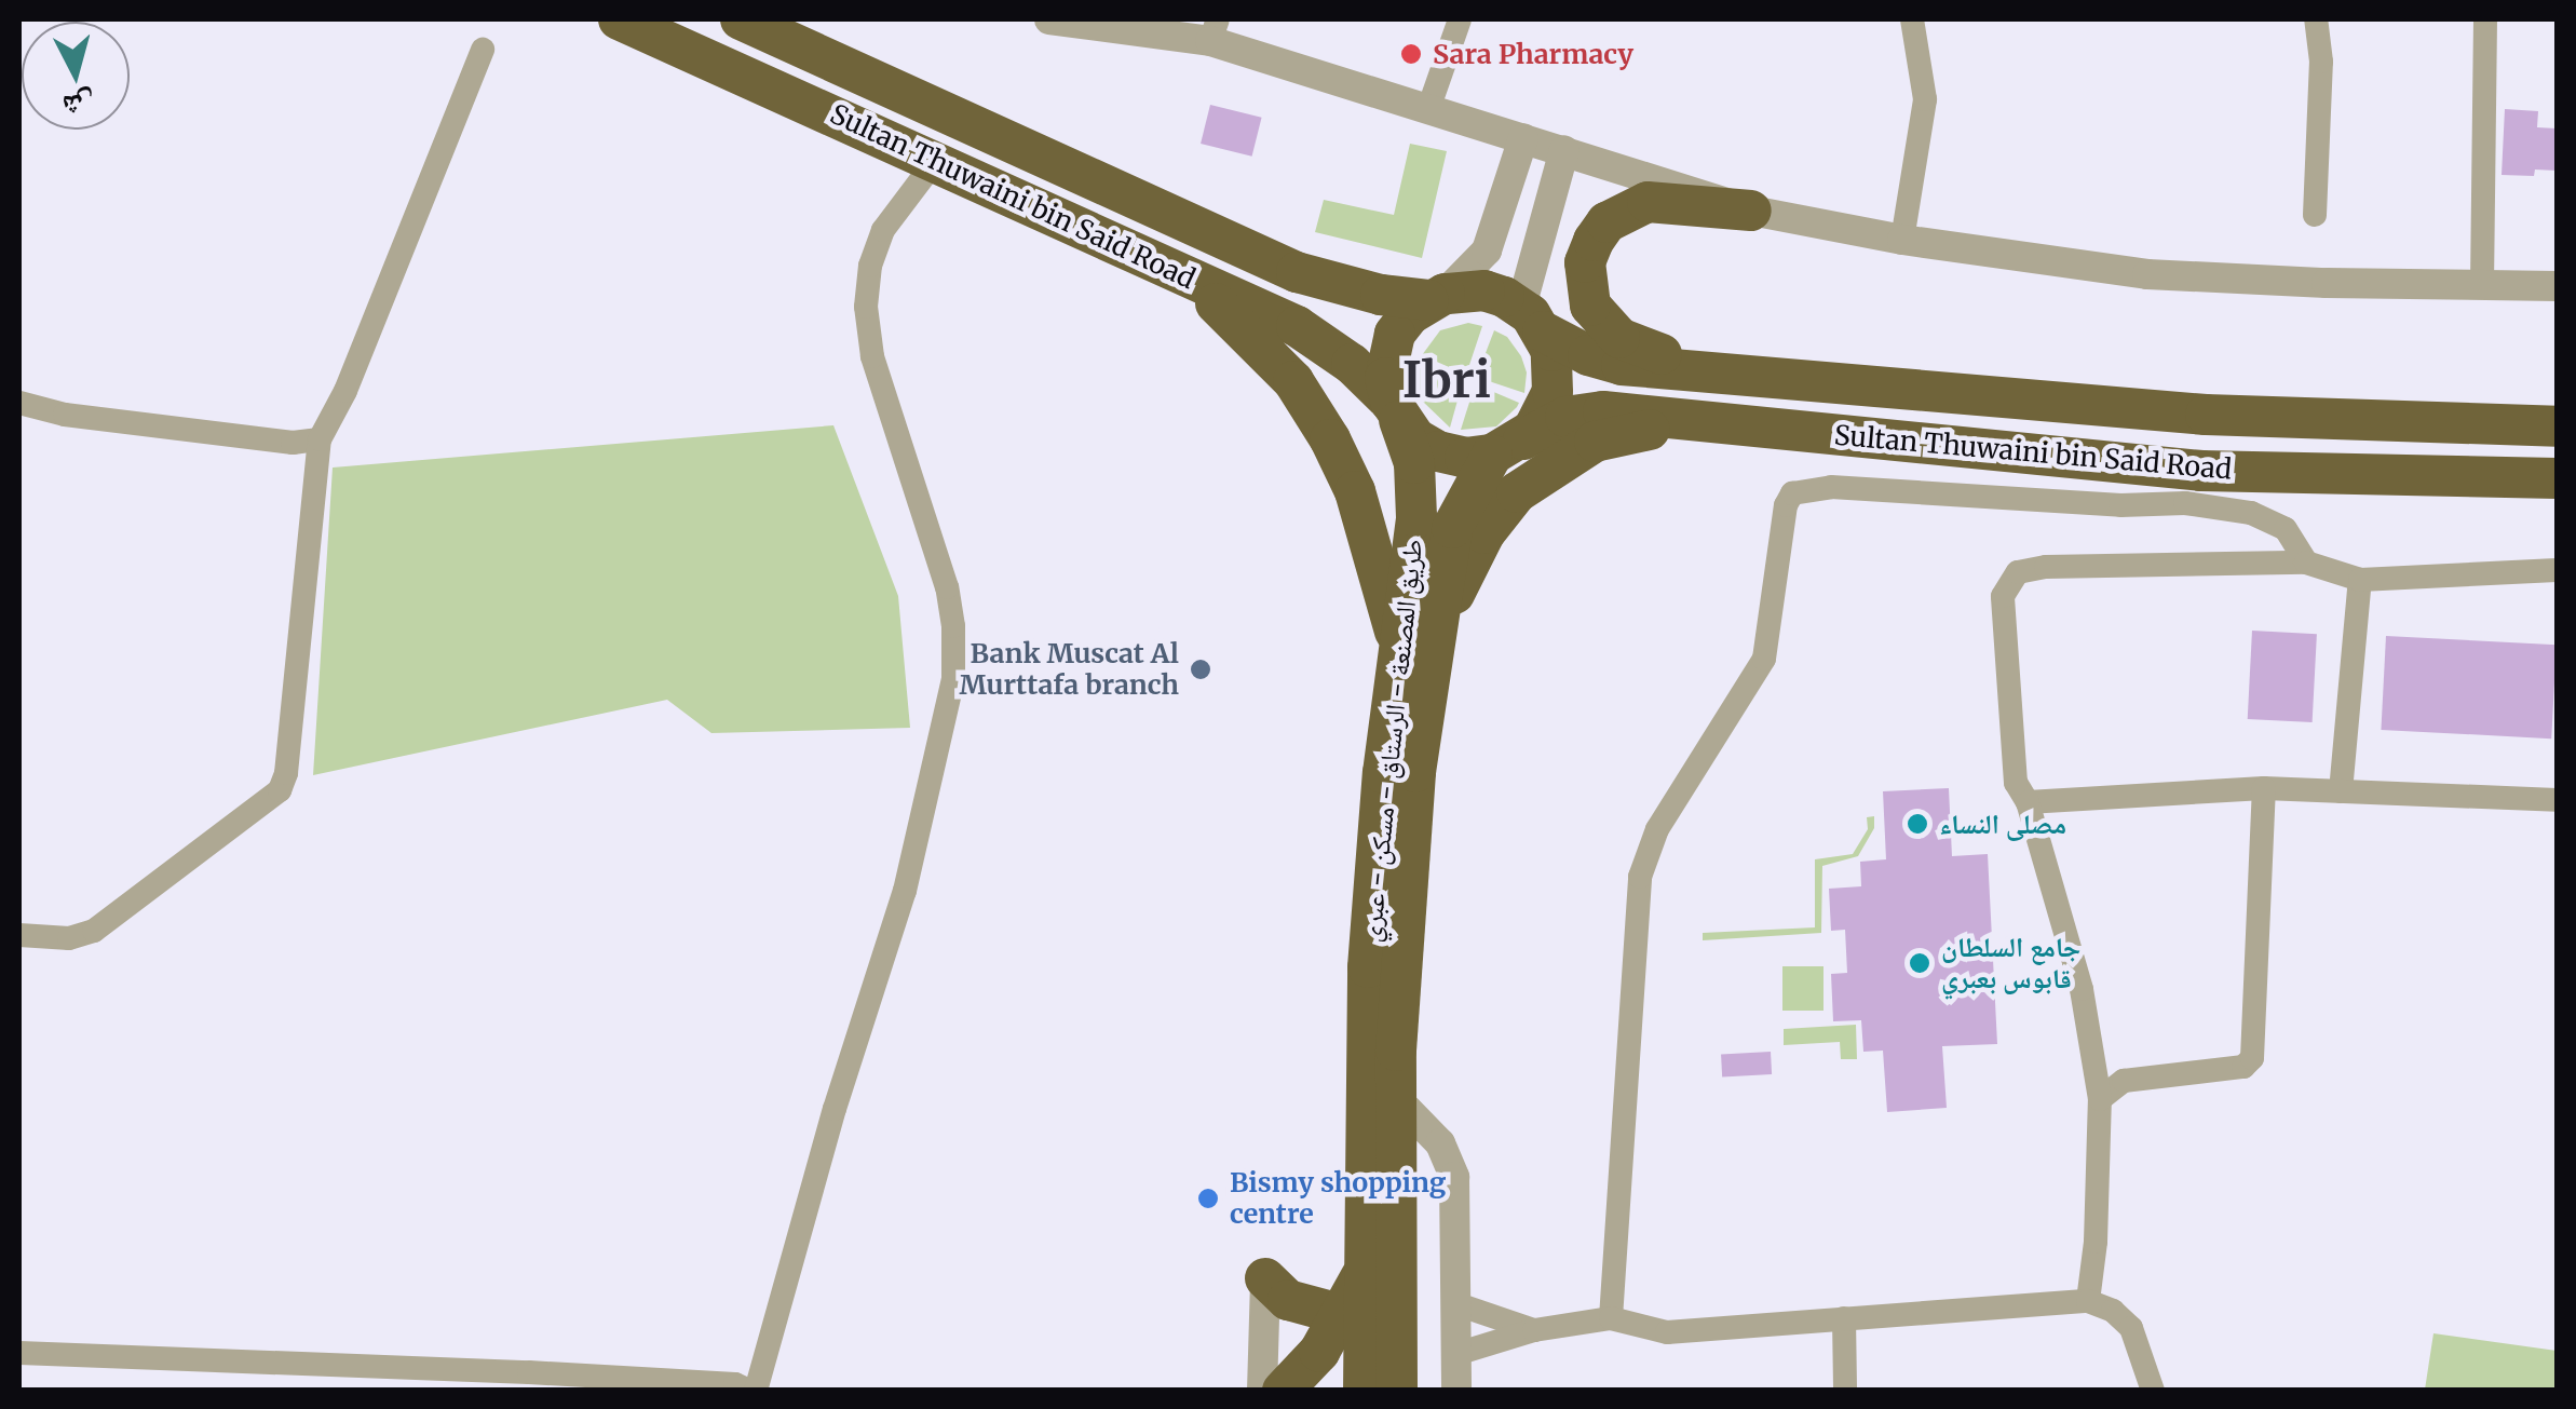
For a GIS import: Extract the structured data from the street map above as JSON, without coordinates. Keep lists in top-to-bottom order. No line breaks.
{"streets":{"highway":["Sultan Thuwaini bin Said Road","طريق المصنعة - الرستاق - مسكن - عبري"]},"crossings":[["Sultan Thuwaini bin Said Road","طريق المصنعة - الرستاق - مسكن - عبري"]],"districts":["Ibri"],"places":["Sara Pharmacy","Bank Muscat Al Murttafa branch","مصلى النساء","جامع السلطان قابوس بعبري","Bismy shopping centre"],"north":"bottom"}
